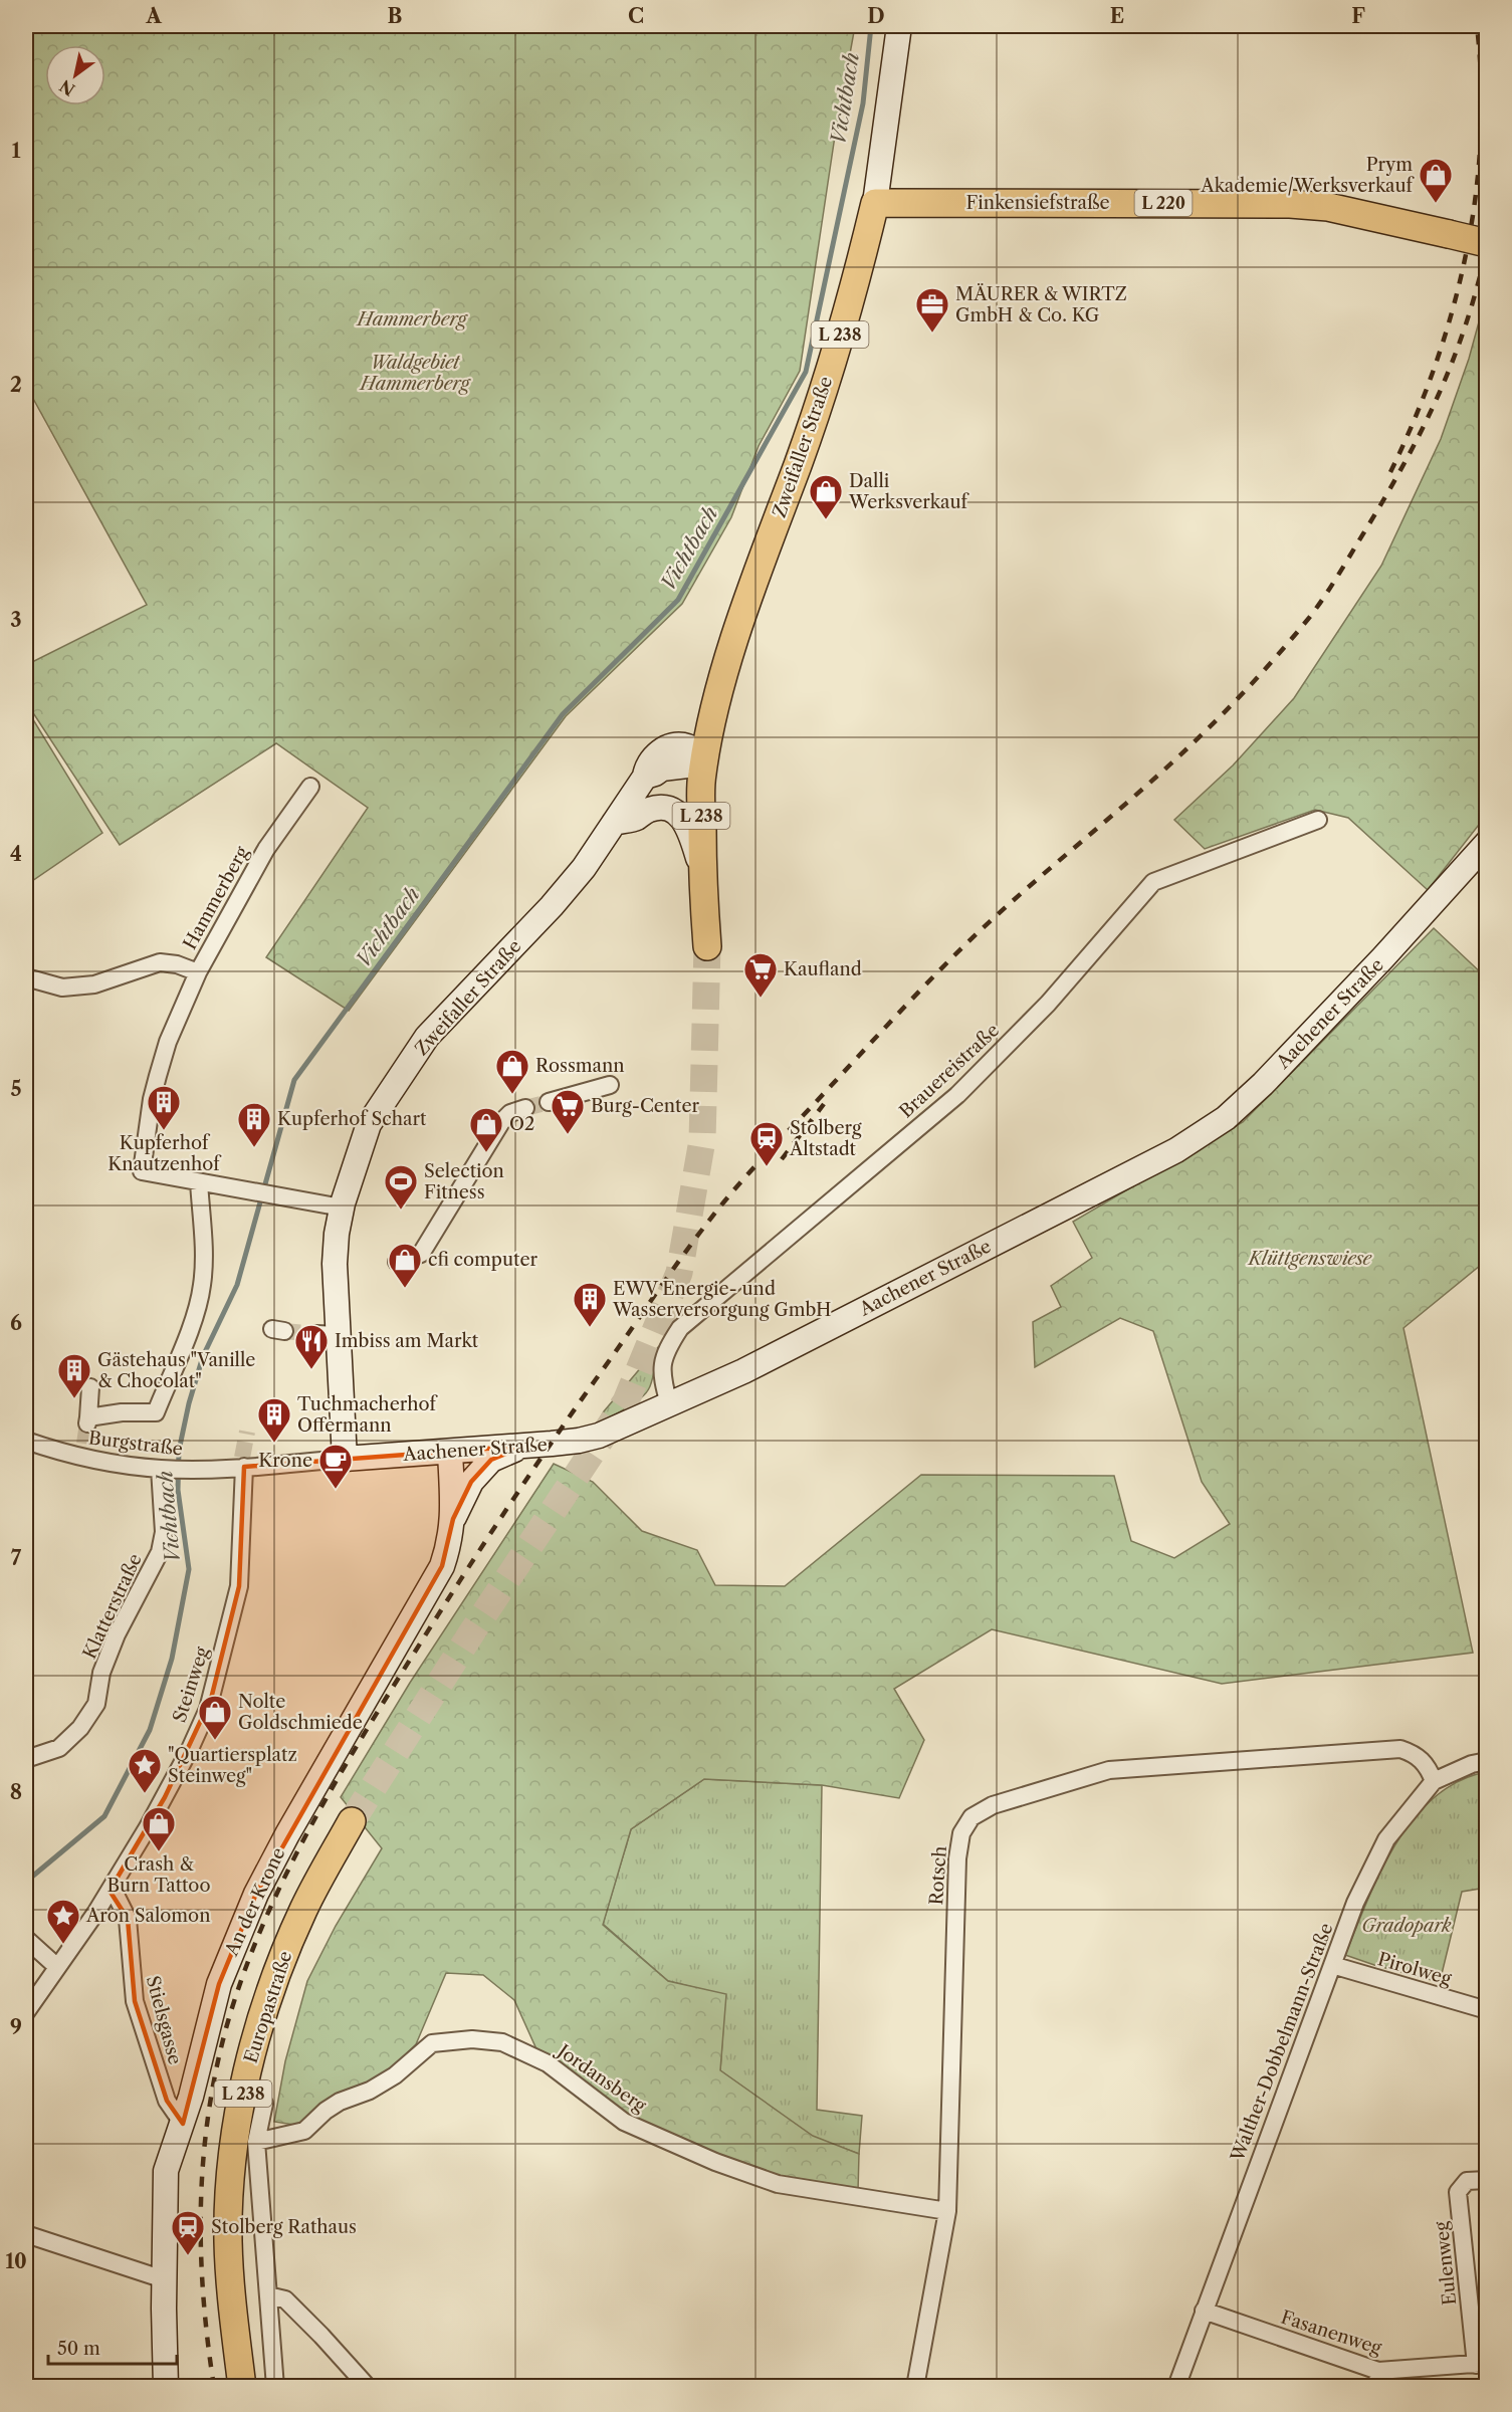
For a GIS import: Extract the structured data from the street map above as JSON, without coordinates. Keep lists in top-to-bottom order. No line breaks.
{"streets":{"main road":["Finkensiefstraße","L 220","L 238","Zweifaller Straße","Europastraße"],"street":["Hammerberg","Aachener Straße","Brauereistraße","Burgstraße","Klatterstraße","Steinweg","Rotsch","An der Krone","Pirolweg","Stielsgasse","Walther-Dobbelmann-Straße","Jordansberg","Eulenweg","Fasanenweg"]},"crossings":[["Finkensiefstraße","Zweifaller Straße"],["L 238","Zweifaller Straße"],["Zweifaller Straße","Aachener Straße"],["Aachener Straße","Brauereistraße"],["Aachener Straße","Burgstraße"],["Aachener Straße","Steinweg"],["Aachener Straße","An der Krone"],["Burgstraße","Klatterstraße"],["Burgstraße","Steinweg"],["Steinweg","Stielsgasse"],["Rotsch","Walther-Dobbelmann-Straße"],["Rotsch","Jordansberg"],["An der Krone","Stielsgasse"],["Pirolweg","Walther-Dobbelmann-Straße"],["Walther-Dobbelmann-Straße","Fasanenweg"],["Eulenweg","Fasanenweg"]],"water":["Vichtbach"],"parks":["Hammerberg","Waldgebiet Hammerberg","Klüttgenswiese","Gradopark"],"places":{"shop":["Prym Akademie/Werksverkauf","Dalli Werksverkauf","Rossmann","O2","cfi computer","Nolte Goldschmiede","Crash & Burn Tattoo"],"office":["MÄURER & WIRTZ GmbH & Co. KG"],"supermarket":["Kaufland","Burg-Center"],"building":["Kupferhof Knautzenhof","Kupferhof Schart","EWV Energie- und Wasserversorgung GmbH","Gästehaus \"Vanille & Chocolat\"","Tuchmacherhof Offermann"],"station":["Stolberg Altstadt","Stolberg Rathaus"],"sports":["Selection Fitness"],"restaurant":["Imbiss am Markt"],"cafe":["Krone"],"place":["\"Quartiersplatz Steinweg\"","Aron Salomon"]},"scale_bar":"50 m","north":"bottom left","grid":{"columns":["A","B","C","D","E","F"],"rows":["1","2","3","4","5","6","7","8","9","10"]}}
